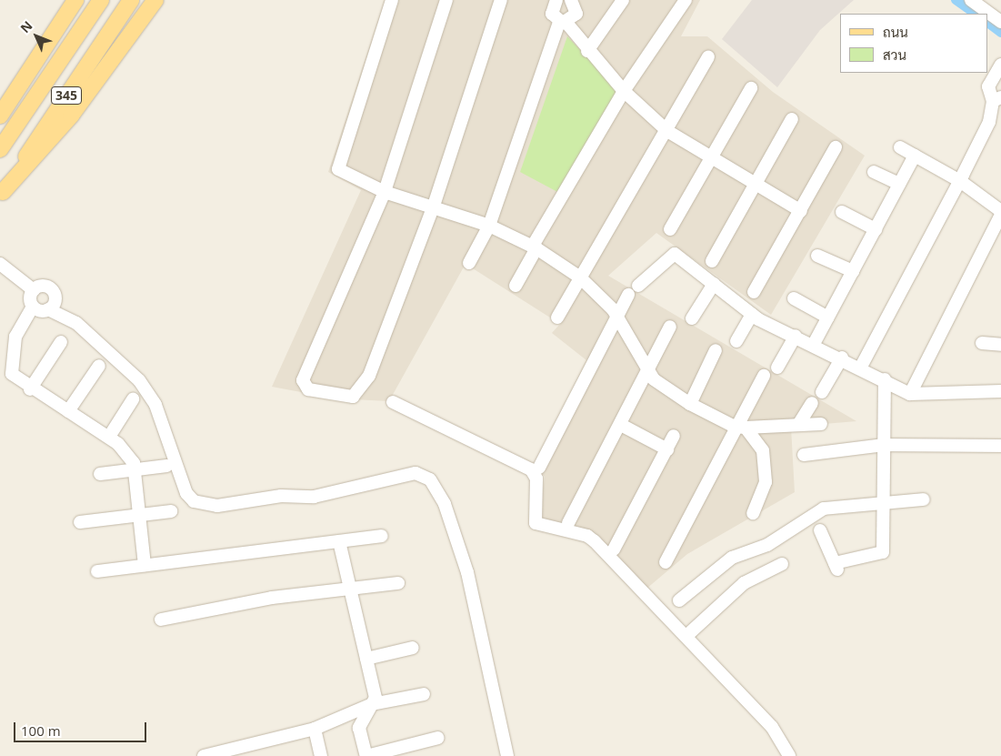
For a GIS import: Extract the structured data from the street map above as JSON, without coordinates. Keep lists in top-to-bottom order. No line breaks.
{"streets":{"main road":["345"]},"legend":["ถนน","สวน"],"scale_bar":"100 m","north":"top left"}
